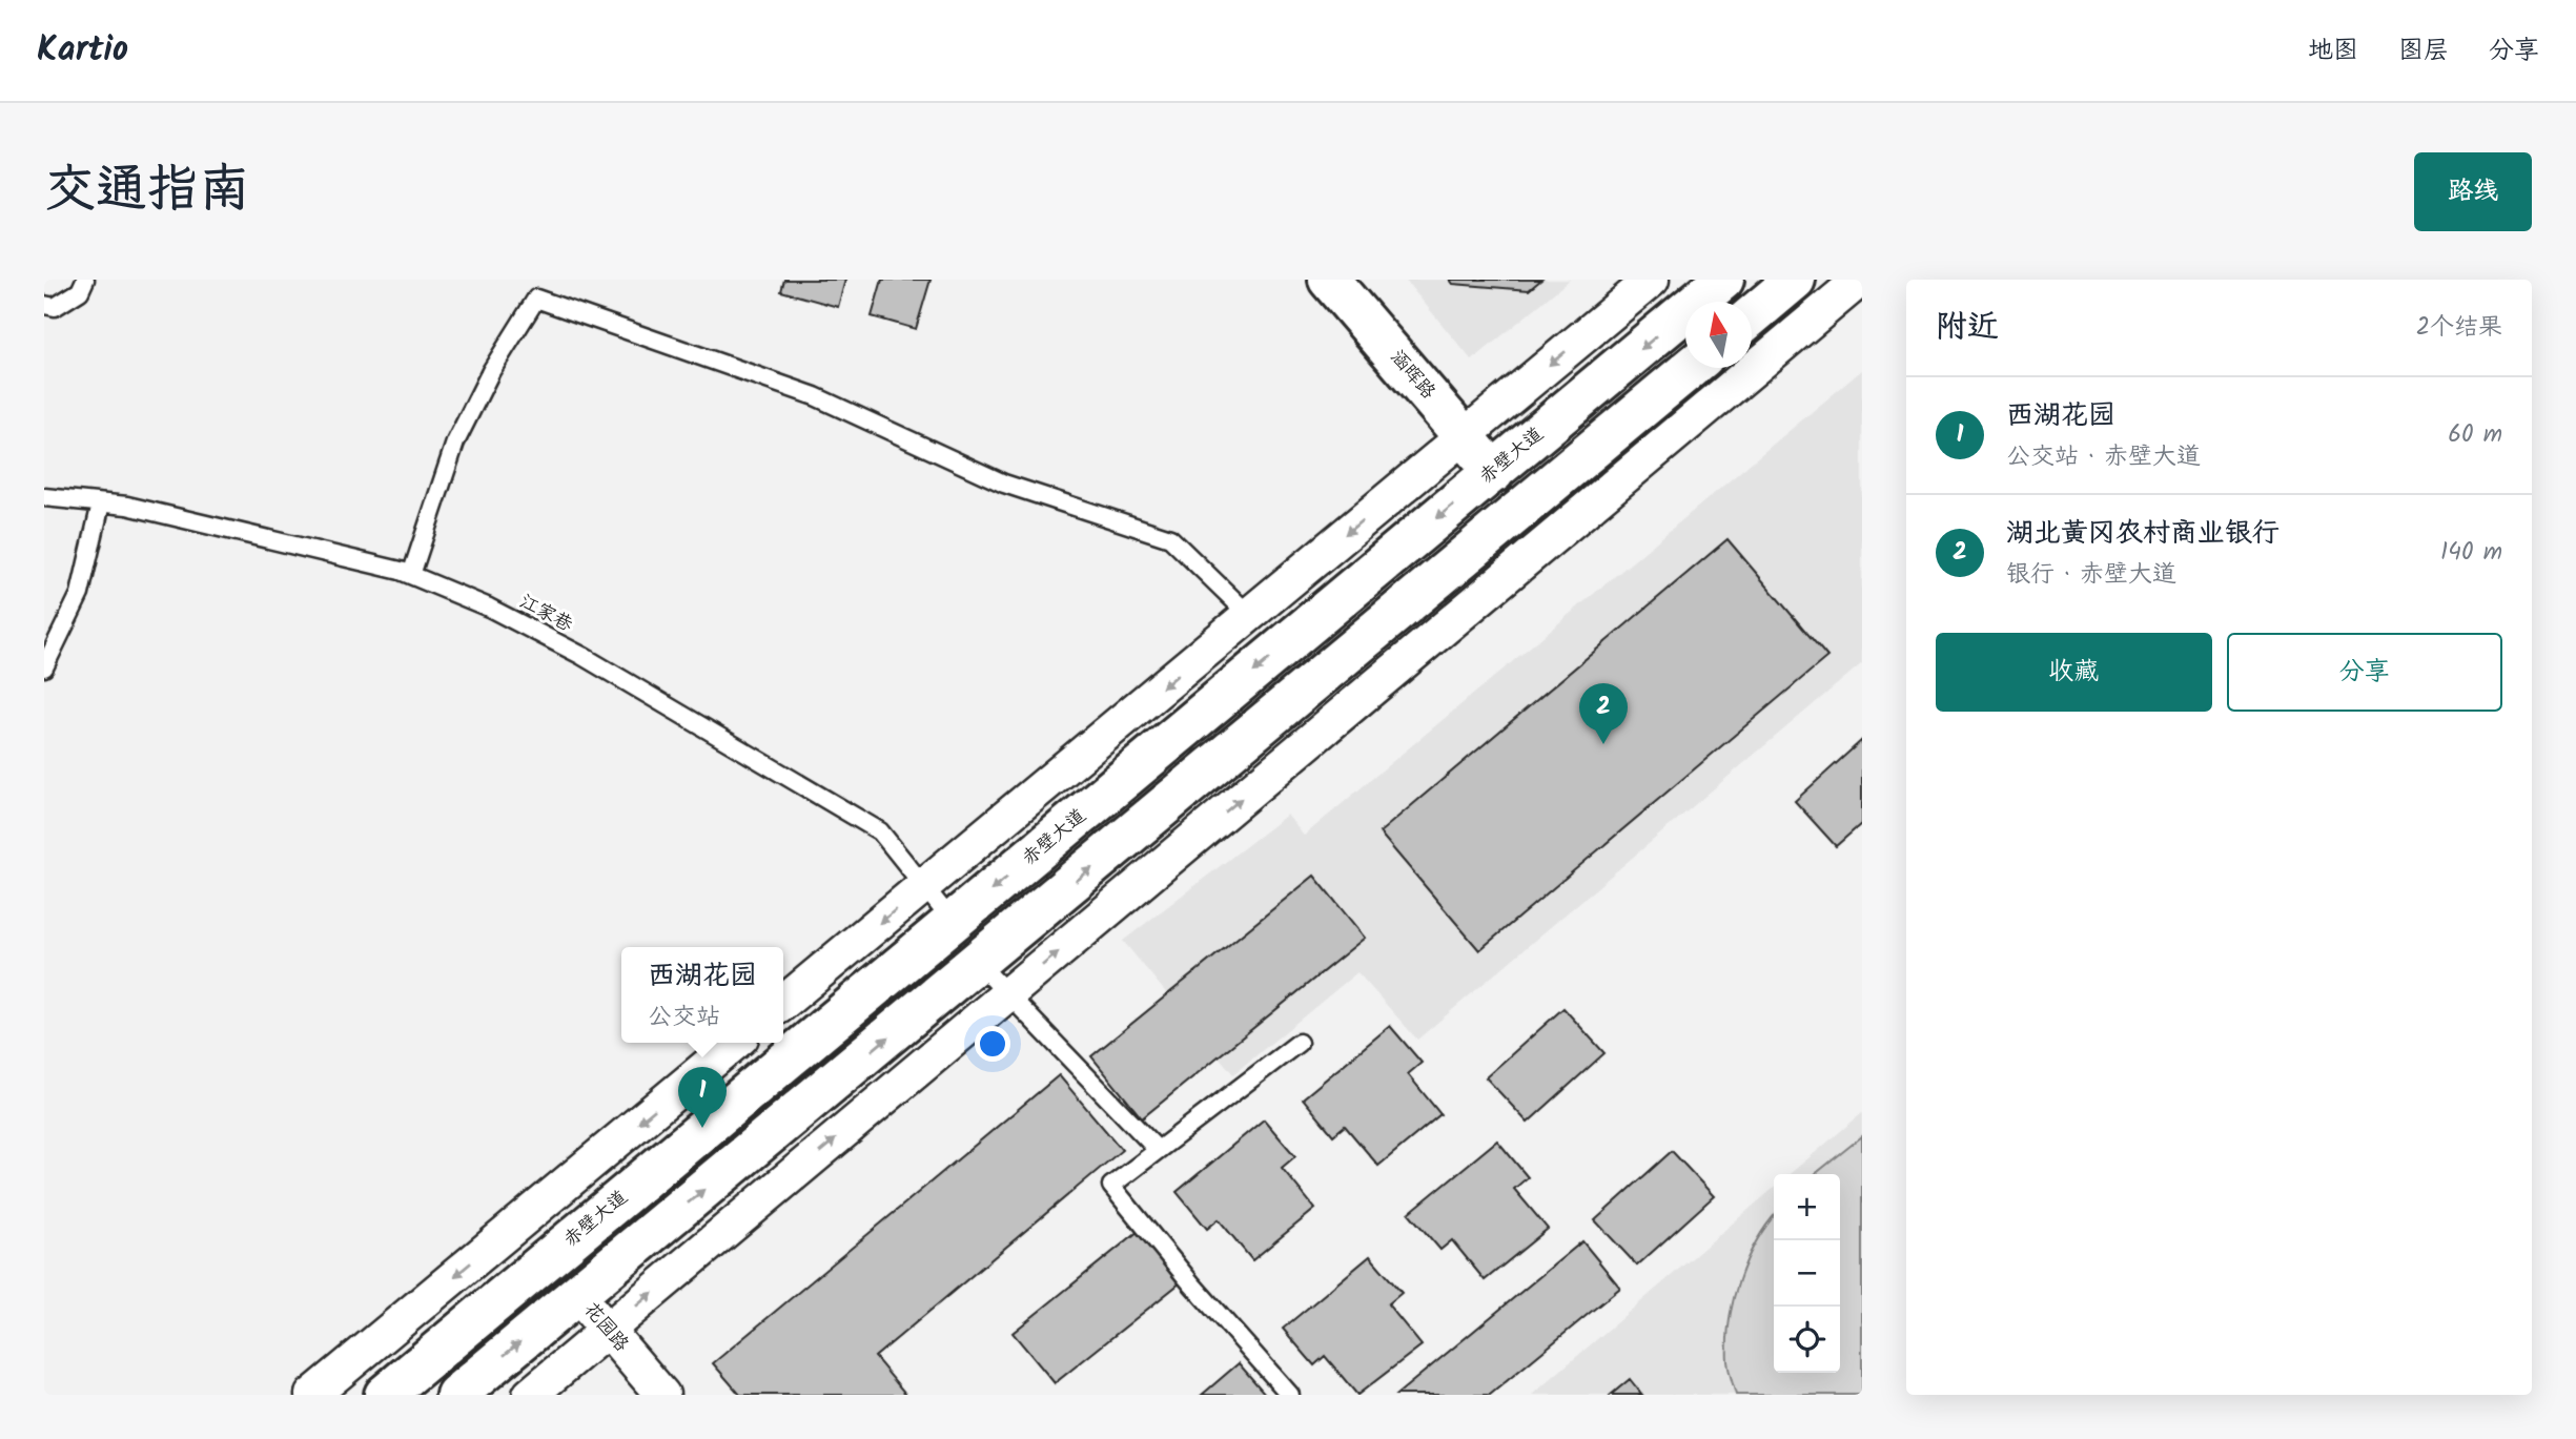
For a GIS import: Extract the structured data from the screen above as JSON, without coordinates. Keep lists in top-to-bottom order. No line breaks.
{"streets":{"main road":["涵晖路","赤壁大道"],"street":["花园路"],"lane":["江家巷"]},"crossings":[["涵晖路","赤壁大道"],["赤壁大道","江家巷"]],"north":"top","page":{"header":"Kartio","nav":["地图","图层","分享"],"title":"交通指南","buttons":["路线",["收藏","分享"]],"heading":["附近","2个结果"],"list":[{"mark":"1","name":"西湖花园","note":"公交站 · 赤壁大道","value":"60 m"},{"mark":"2","name":"湖北黄冈农村商业银行","note":"银行 · 赤壁大道","value":"140 m"}],"pins":["2","1"],"popup":["西湖花园","公交站"],"map_buttons":["+","−"]}}
